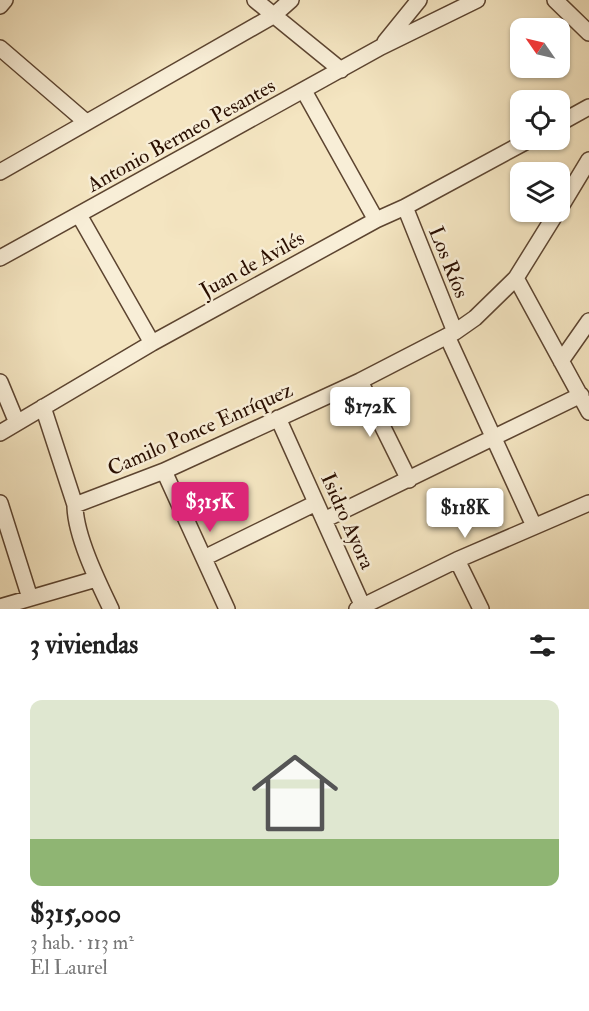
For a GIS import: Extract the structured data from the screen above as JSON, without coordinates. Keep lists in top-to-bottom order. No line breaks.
{"streets":{"street":["Antonio Bermeo Pesantes","Los Ríos","Juan de Avilés","Camilo Ponce Enríquez","Isidro Ayora"]},"crossings":[["Los Ríos","Juan de Avilés"],["Los Ríos","Camilo Ponce Enríquez"],["Camilo Ponce Enríquez","Isidro Ayora"]],"north":"top left","page":{"price":["$172K","$315K","$118K"],"heading":"3 viviendas","list":[{"name":"$315,000","note":"3 hab. · 113 m² · El Laurel"}]}}
